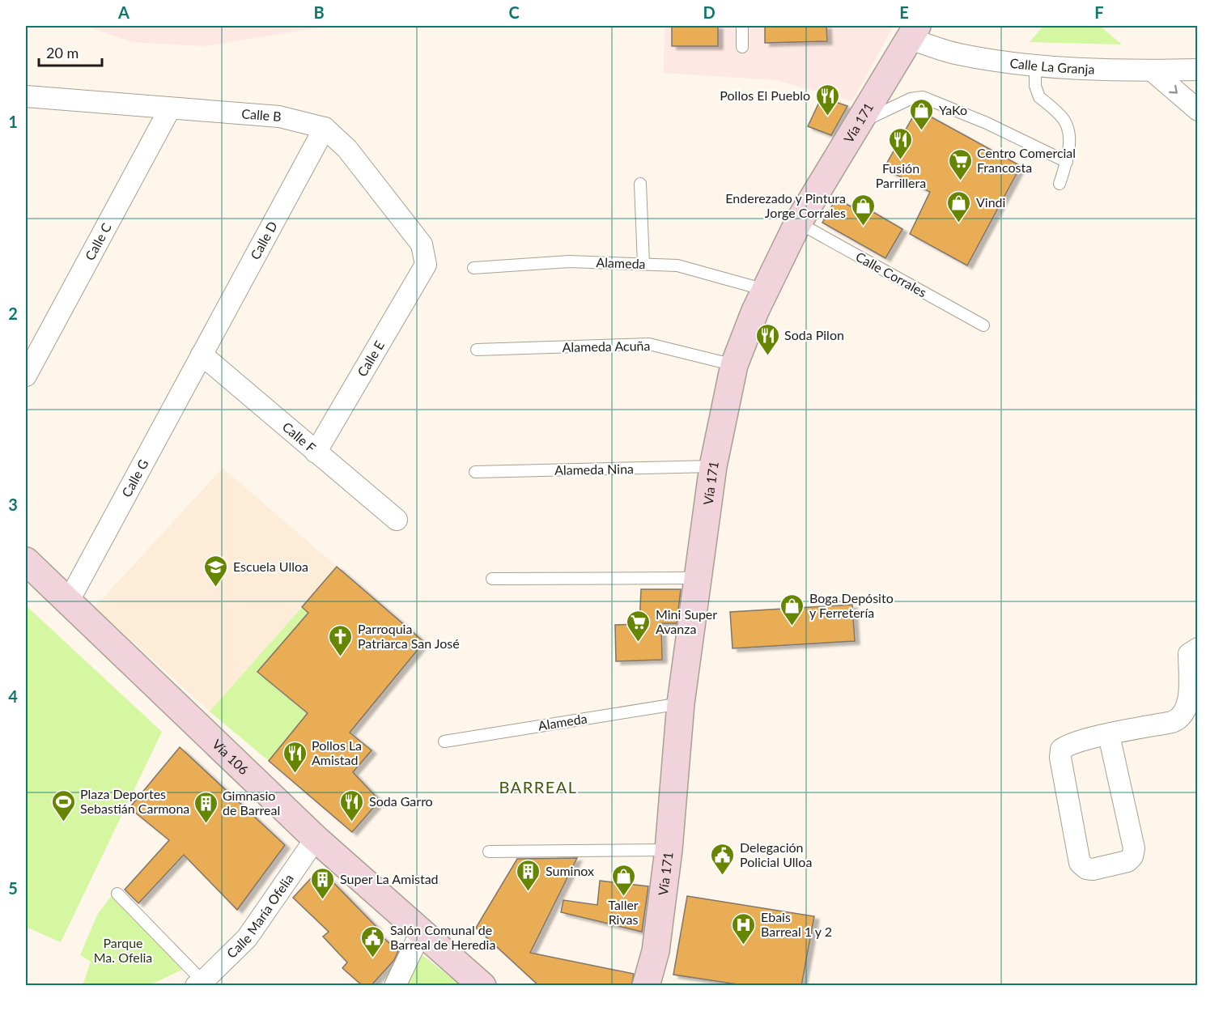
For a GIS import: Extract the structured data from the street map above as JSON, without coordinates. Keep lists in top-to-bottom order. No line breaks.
{"streets":{"main road":["Vía 171","Vía 106"],"street":["Calle La Granja","Calle B","Calle D","Calle C","Calle E","Calle F","Calle G","Calle María Ofelia"],"lane":["Alameda","Calle Corrales","Alameda Acuña","Alameda Nina"]},"crossings":[["Calle La Granja","Vía 171"],["Calle B","Calle D"],["Calle B","Calle C"],["Calle B","Calle E"],["Vía 171","Alameda"],["Vía 171","Calle Corrales"],["Vía 171","Alameda Acuña"],["Vía 171","Alameda Nina"],["Calle D","Calle F"],["Calle D","Calle G"],["Calle E","Calle F"],["Calle F","Calle G"],["Calle G","Vía 106"],["Vía 106","Calle María Ofelia"]],"districts":["BARREAL"],"parks":["Parque Ma. Ofelia"],"places":{"restaurant":["Pollos El Pueblo","Fusión Parrillera","Soda Pilon","Pollos La Amistad","Soda Garro"],"shop":["YaKo","Vindi","Enderezado y Pintura Jorge Corrales","Boga Depósito y Ferretería","Taller Rivas"],"supermarket":["Centro Comercial Francosta","Mini Super Avanza"],"school or university":["Escuela Ulloa"],"church":["Parroquia Patriarca San José"],"sports":["Plaza Deportes Sebastián Carmona"],"building":["Gimnasio de Barreal","Suminox","Super La Amistad"],"public building":["Delegación Policial Ulloa","Salón Comunal de Barreal de Heredia"],"hospital":["Ebais Barreal 1 y 2"]},"scale_bar":"20 m","grid":{"columns":["A","B","C","D","E","F"],"rows":["1","2","3","4","5"]}}
